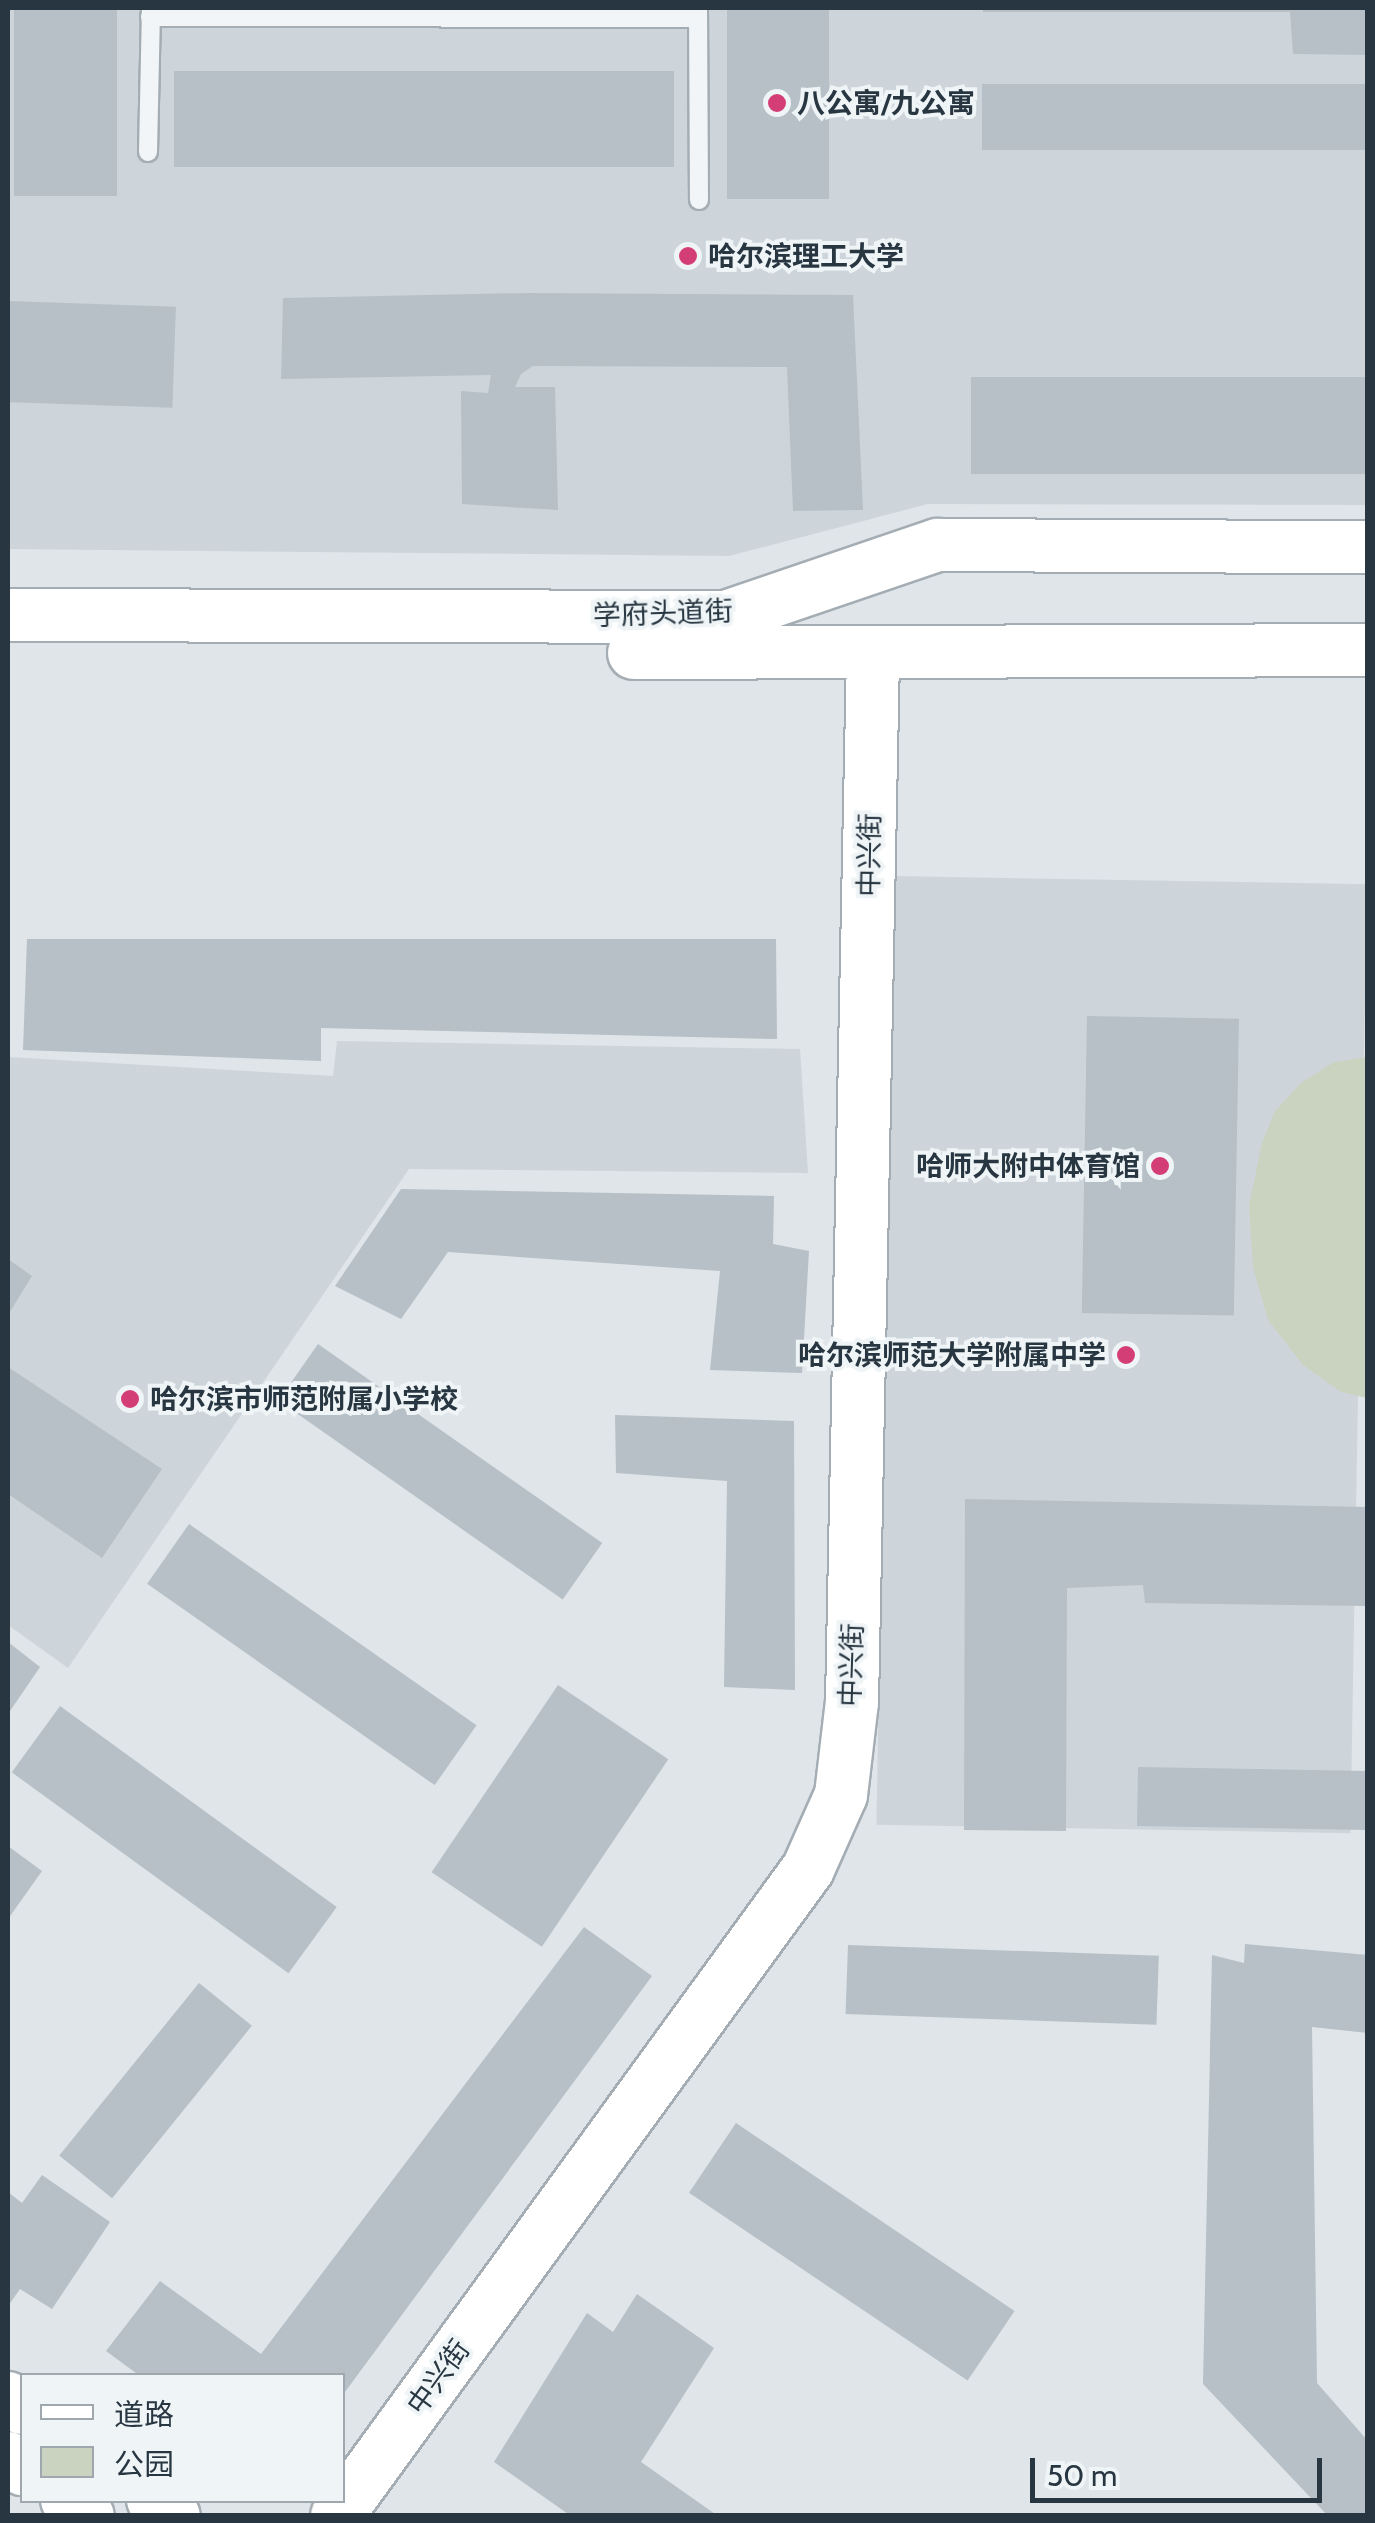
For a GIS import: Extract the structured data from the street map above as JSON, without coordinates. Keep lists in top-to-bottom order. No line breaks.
{"streets":{"main road":["学府头道街","中兴街"]},"crossings":[["学府头道街","中兴街"]],"places":["八公寓/九公寓","哈尔滨理工大学","哈师大附中体育馆","哈尔滨师范大学附属中学","哈尔滨市师范附属小学校"],"legend":["道路","公园"],"scale_bar":"50 m"}
